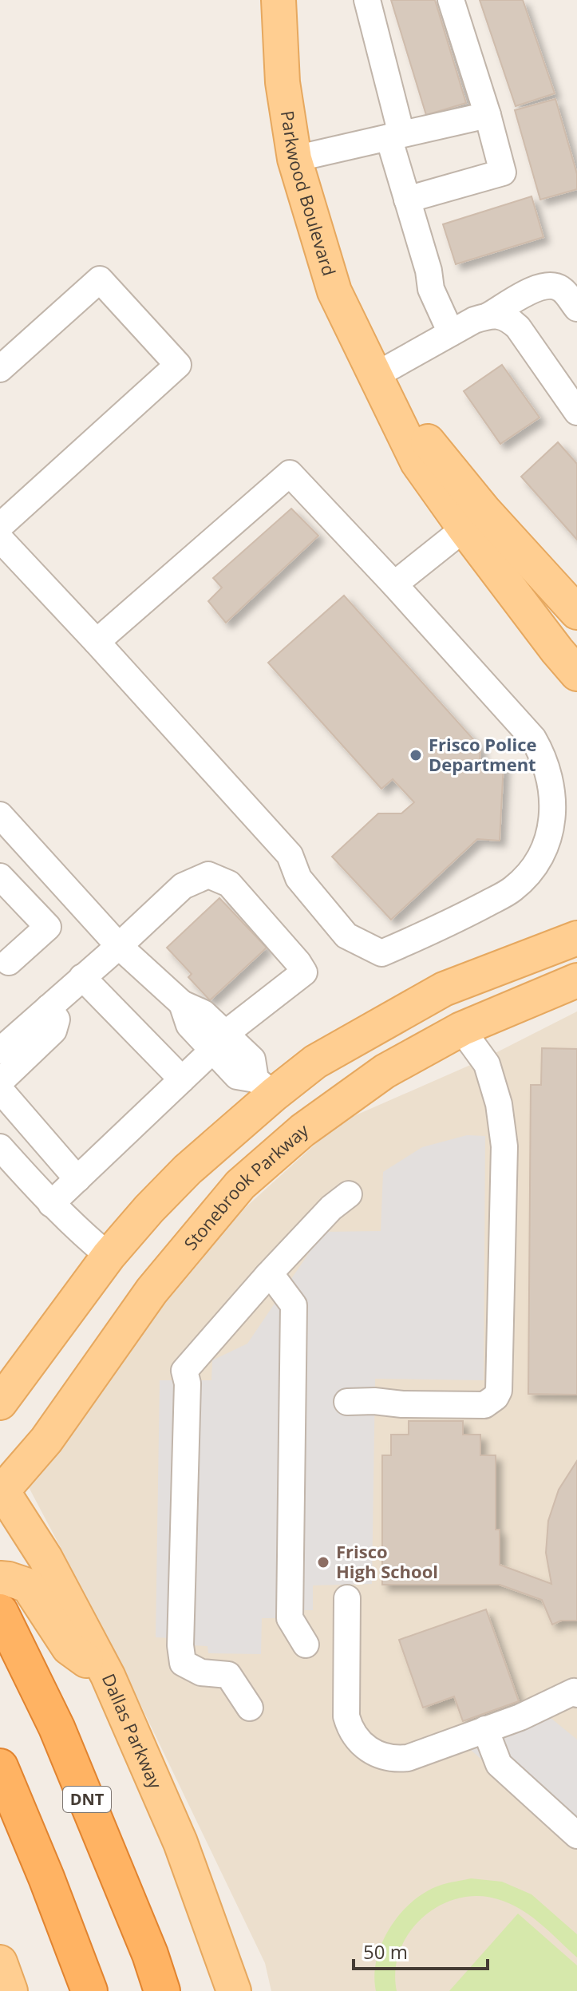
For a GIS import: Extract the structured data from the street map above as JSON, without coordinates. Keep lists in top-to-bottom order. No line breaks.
{"streets":{"highway":["DNT"],"main road":["Parkwood Boulevard","Stonebrook Parkway","Dallas Parkway"]},"crossings":[["Stonebrook Parkway","Dallas Parkway"]],"places":["Frisco Police Department","Frisco High School"],"scale_bar":"50 m"}
